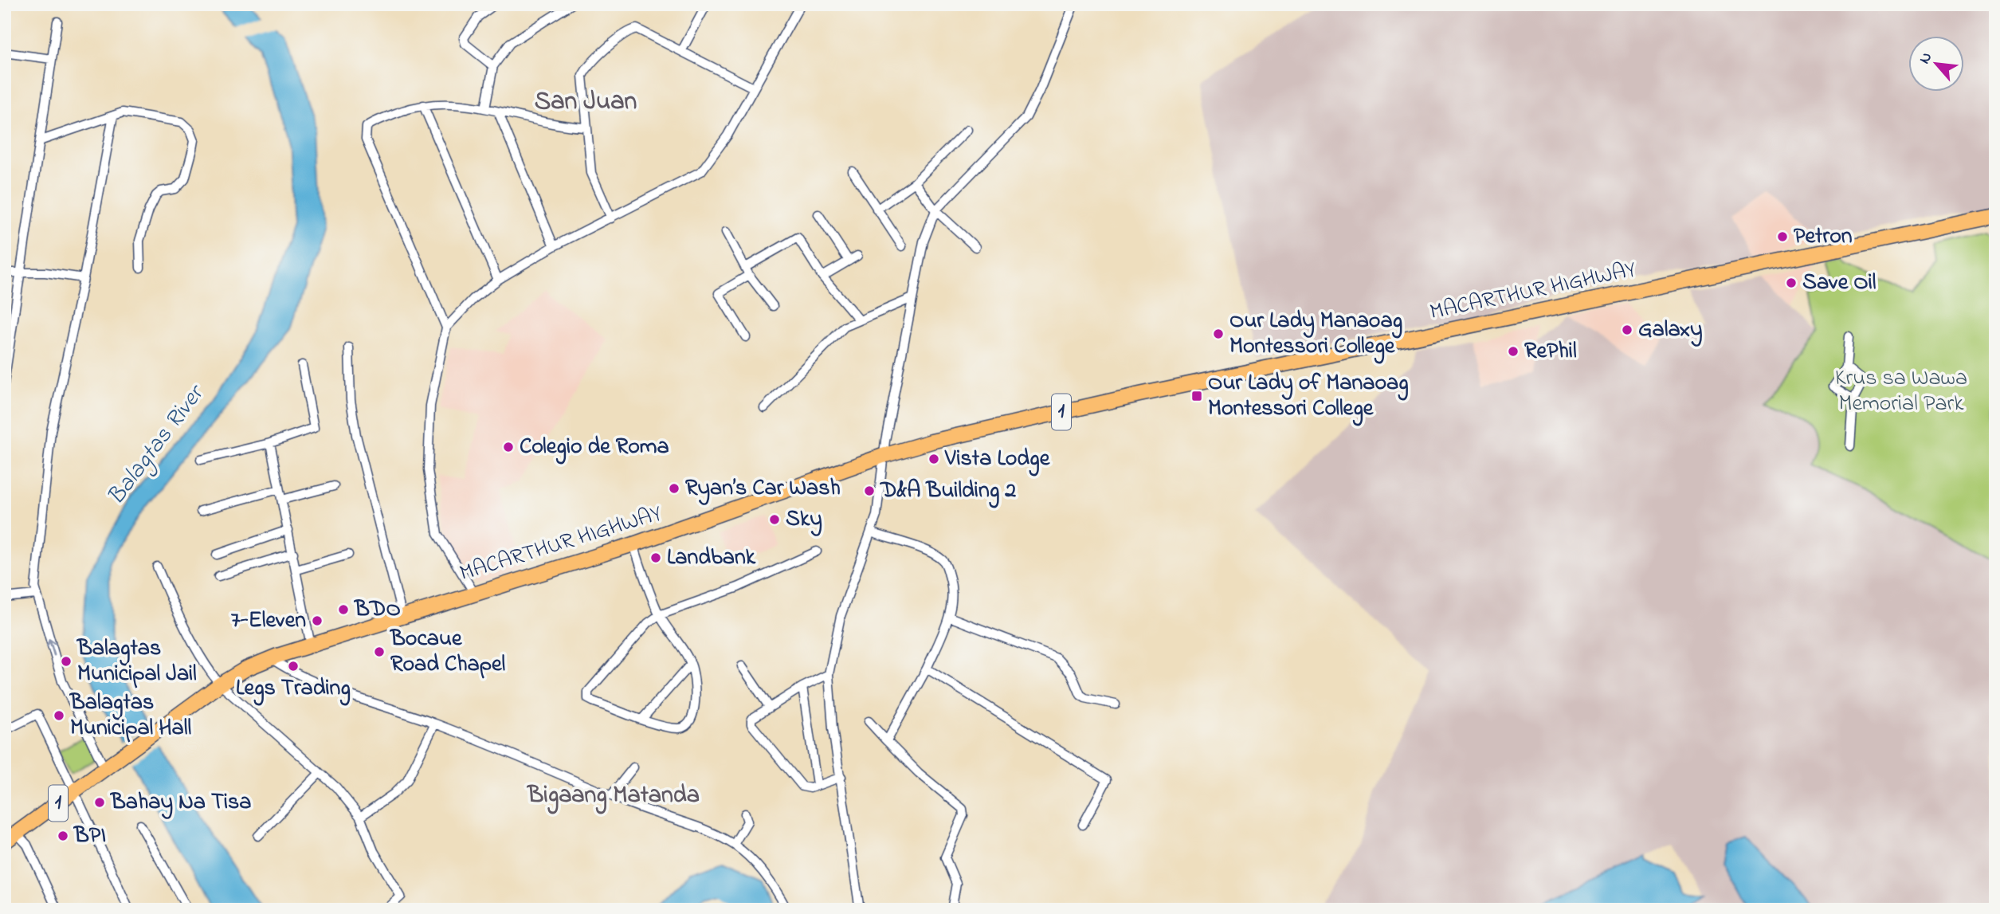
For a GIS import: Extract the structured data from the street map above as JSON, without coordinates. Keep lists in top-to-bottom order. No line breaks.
{"streets":{"highway":["MACARTHUR HIGHWAY","1"]},"districts":["San Juan","Bigaang Matanda"],"water":["Balagtas River"],"parks":["Krus sa Wawa Memorial Park"],"places":{"other":["Petron","Save Oil","Galaxy","Our Lady Manaoag Montessori College","RePhil","Colegio de Roma","Vista Lodge","Ryan’s Car Wash","D&A Building 2","Sky","Landbank","BDO","7-Eleven","Bocaue Road Chapel","Balagtas Municipal Jail","Legs Trading","Balagtas Municipal Hall","Bahay Na Tisa","BPI"],"transit":["Our Lady of Manaoag Montessori College"]},"north":"top left"}
